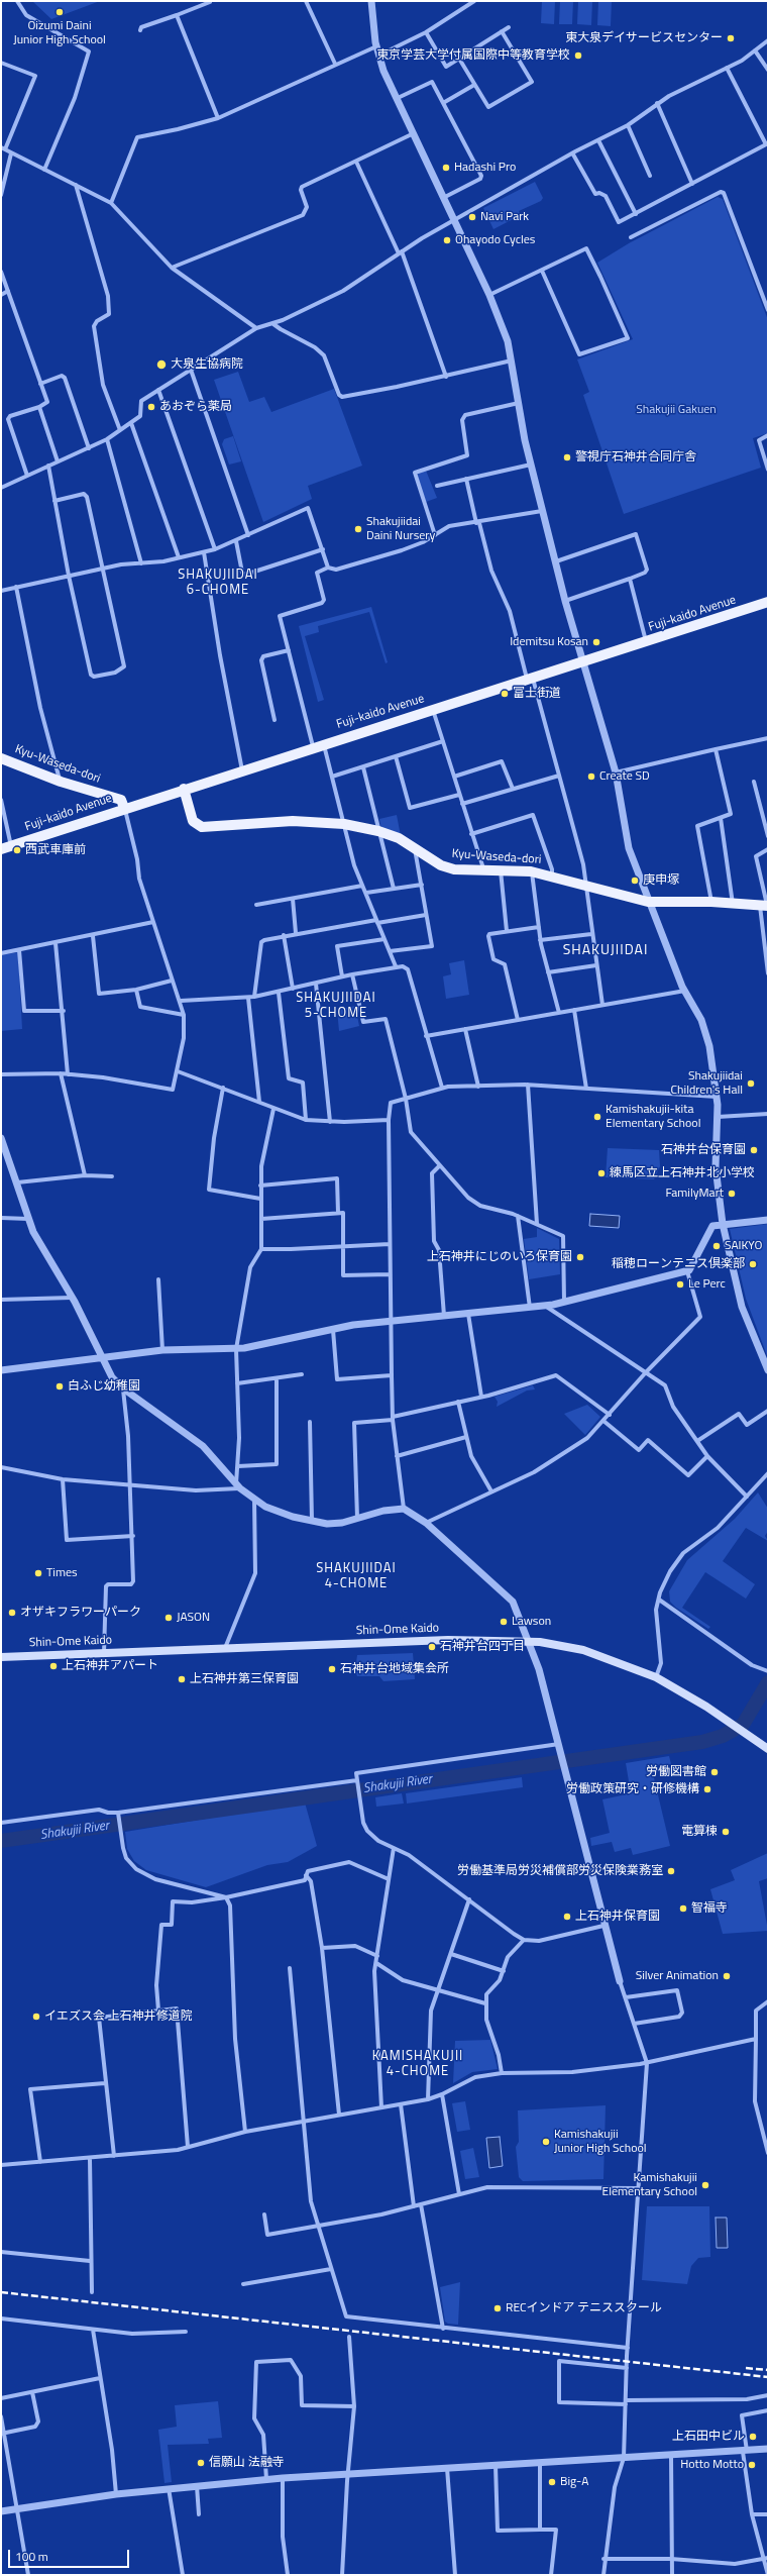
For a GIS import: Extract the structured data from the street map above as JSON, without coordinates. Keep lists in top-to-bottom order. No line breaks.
{"streets":{"main road":["Fuji-kaido Avenue","Kyu-Waseda-dori","Shin-Ome Kaido"]},"crossings":[["Fuji-kaido Avenue","Kyu-Waseda-dori"]],"districts":["SHAKUJIIDAI 6-CHOME","SHAKUJIIDAI","SHAKUJIIDAI 5-CHOME","SHAKUJIIDAI 4-CHOME","KAMISHAKUJII 4-CHOME"],"water":["Shakujii River"],"parks":["Shakujii Gakuen"],"places":["Oizumi Daini Junior High School","東大泉デイサービスセンター","東京学芸大学付属国際中等教育学校","Hadashi Pro","Navi Park","Ohayodo Cycles","大泉生協病院","あおぞら薬局","警視庁石神井合同庁舎","Shakujiidai Daini Nursery","Idemitsu Kosan","富士街道","Create SD","西武車庫前","庚申塚","Shakujiidai Children's Hall","Kamishakujii-kita Elementary School","石神井台保育園","練馬区立上石神井北小学校","FamilyMart","SAIKYO","上石神井にじのいろ保育園","稲穂ローンテニス倶楽部","Le Perc","白ふじ幼稚園","Times","オザキフラワーパーク","JASON","Lawson","石神井台四丁目","上石神井アパート","石神井台地域集会所","上石神井第三保育園","労働図書館","労働政策研究・研修機構","電算棟","労働基準局労災補償部労災保険業務室","智福寺","上石神井保育園","Silver Animation","イエズス会 上石神井修道院","Kamishakujii Junior High School","Kamishakujii Elementary School","RECインドア テニススクール","上石田中ビル","信願山 法融寺","Hotto Motto","Big-A"],"scale_bar":"100 m"}
